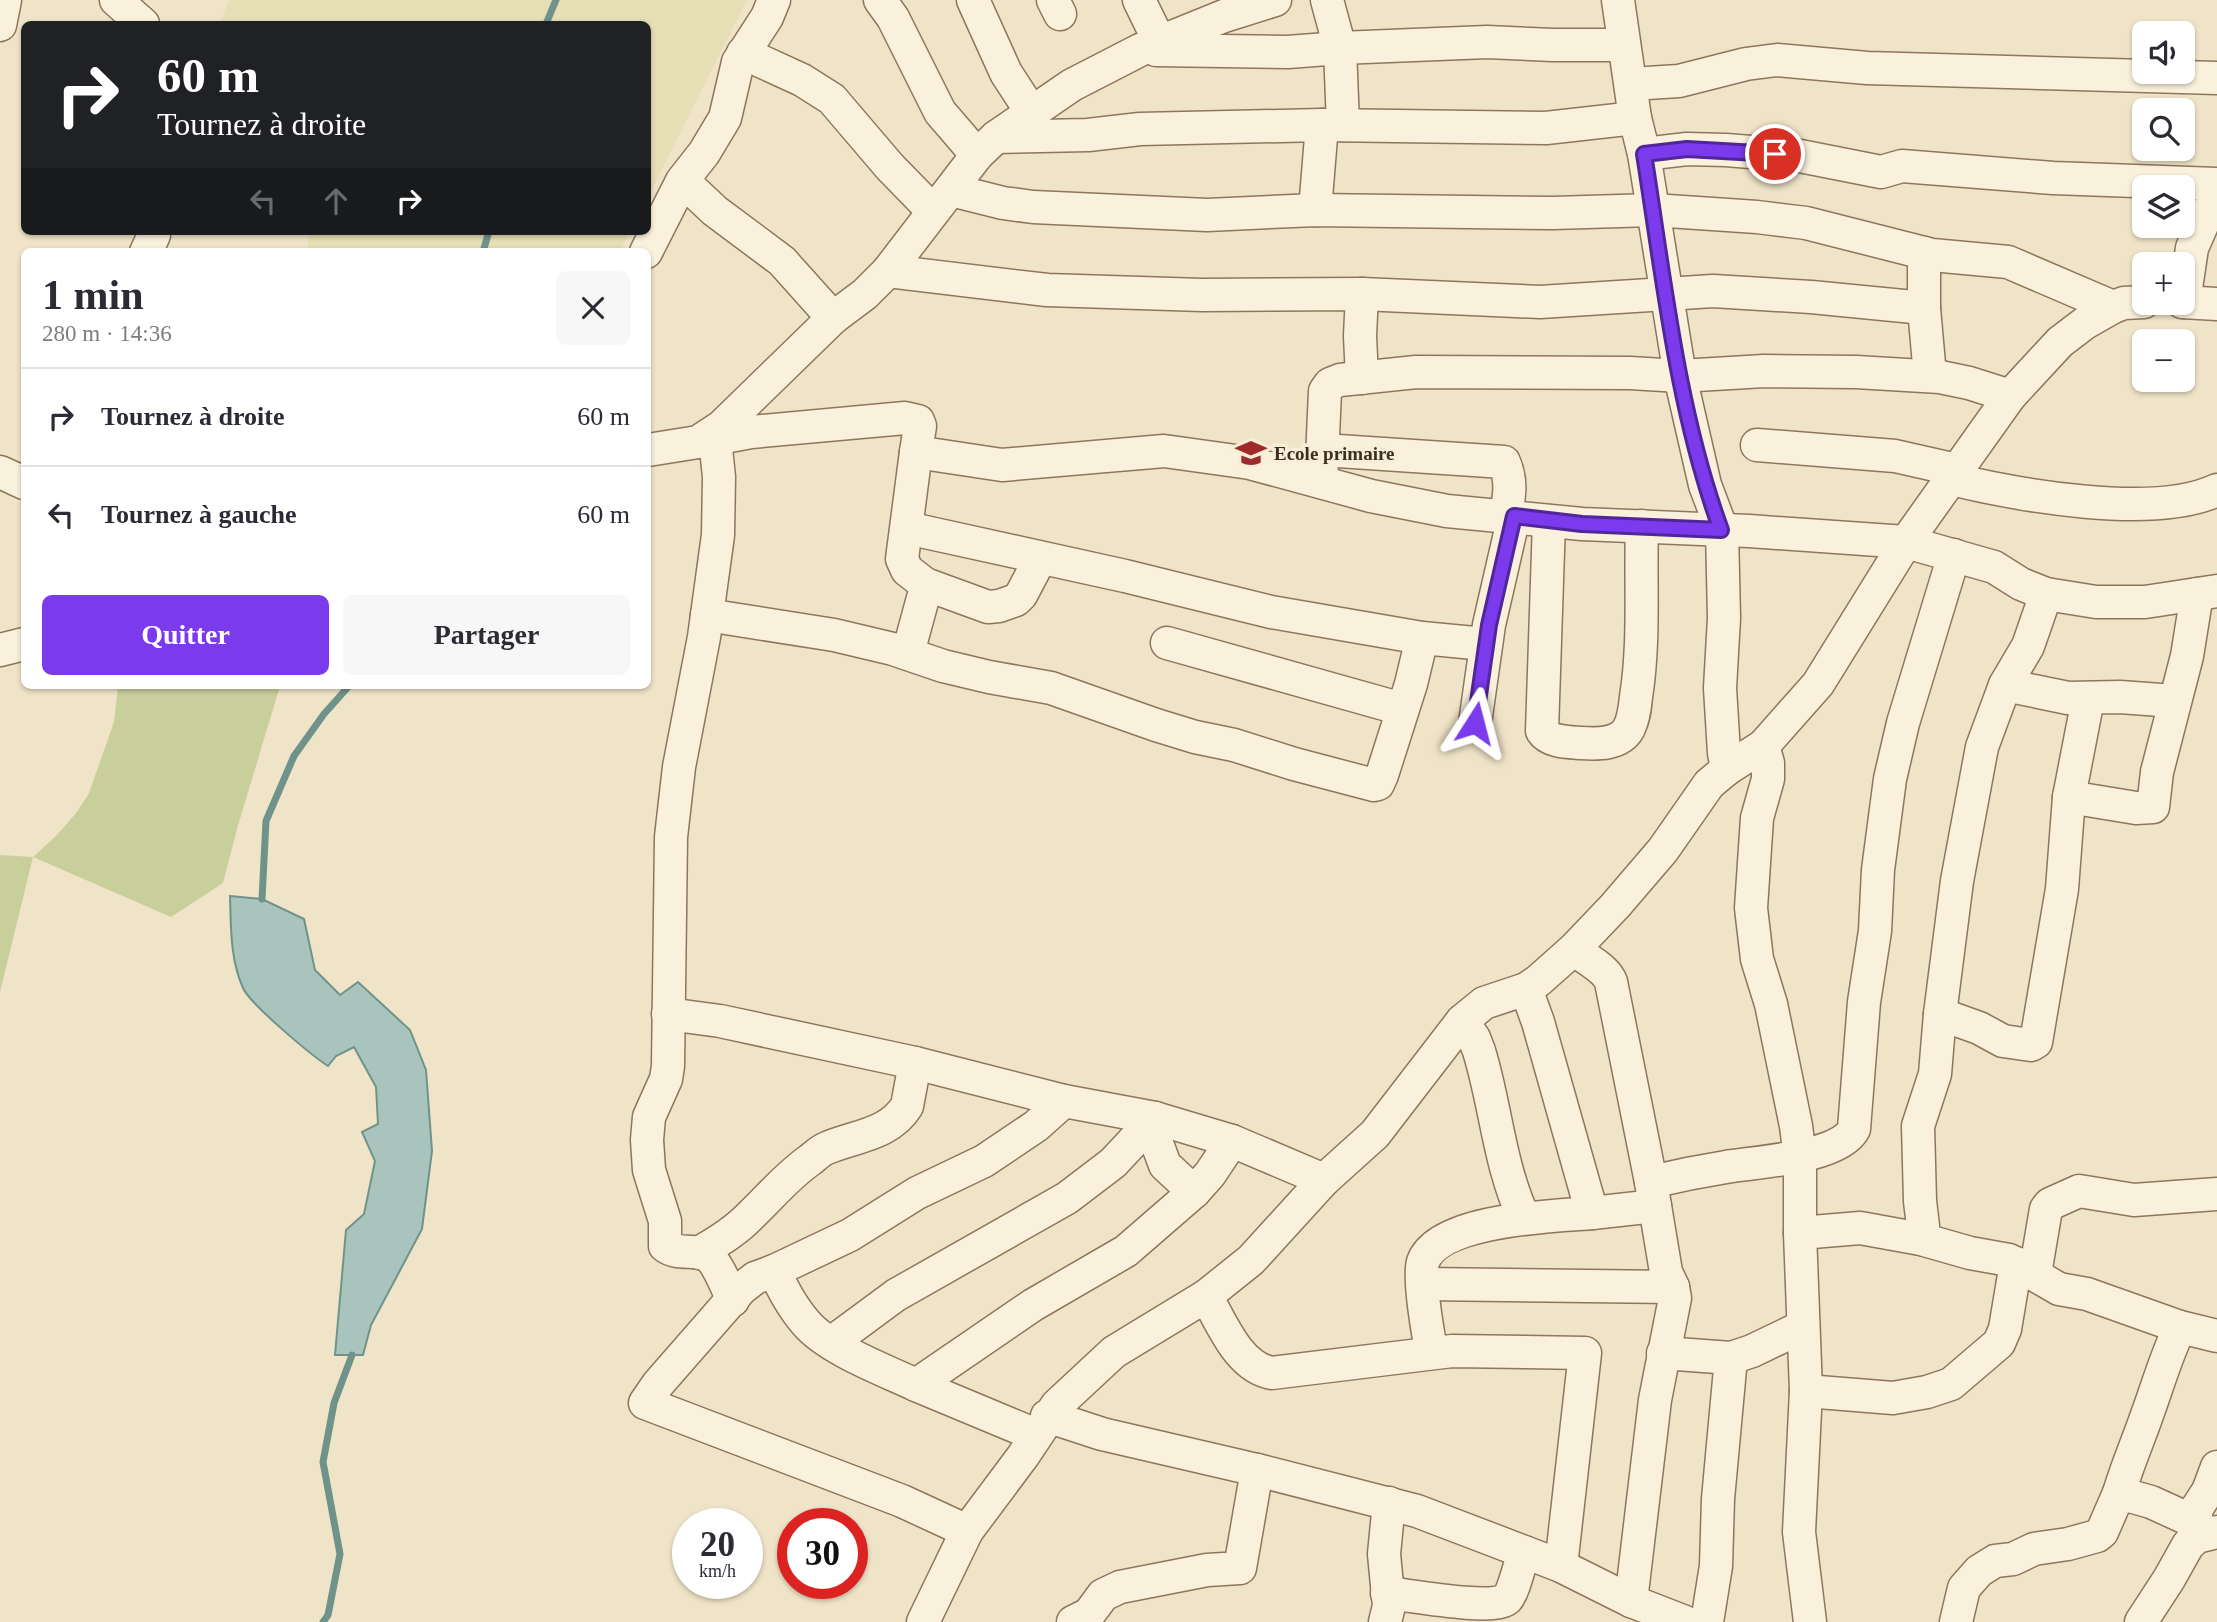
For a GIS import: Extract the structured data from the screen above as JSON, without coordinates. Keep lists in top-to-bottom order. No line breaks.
{"places":{"school or university":["Ecole primaire"]},"page":{"map_buttons":["+","−"],"turn":["60 m","Tournez à droite"],"heading":["1 min","280 m · 14:36"],"list":[{"name":"Tournez à droite","value":"60 m"},{"name":"Tournez à gauche","value":"60 m"}],"buttons":["Quitter","Partager"],"speed":"20 km/h","limit":"30"}}
